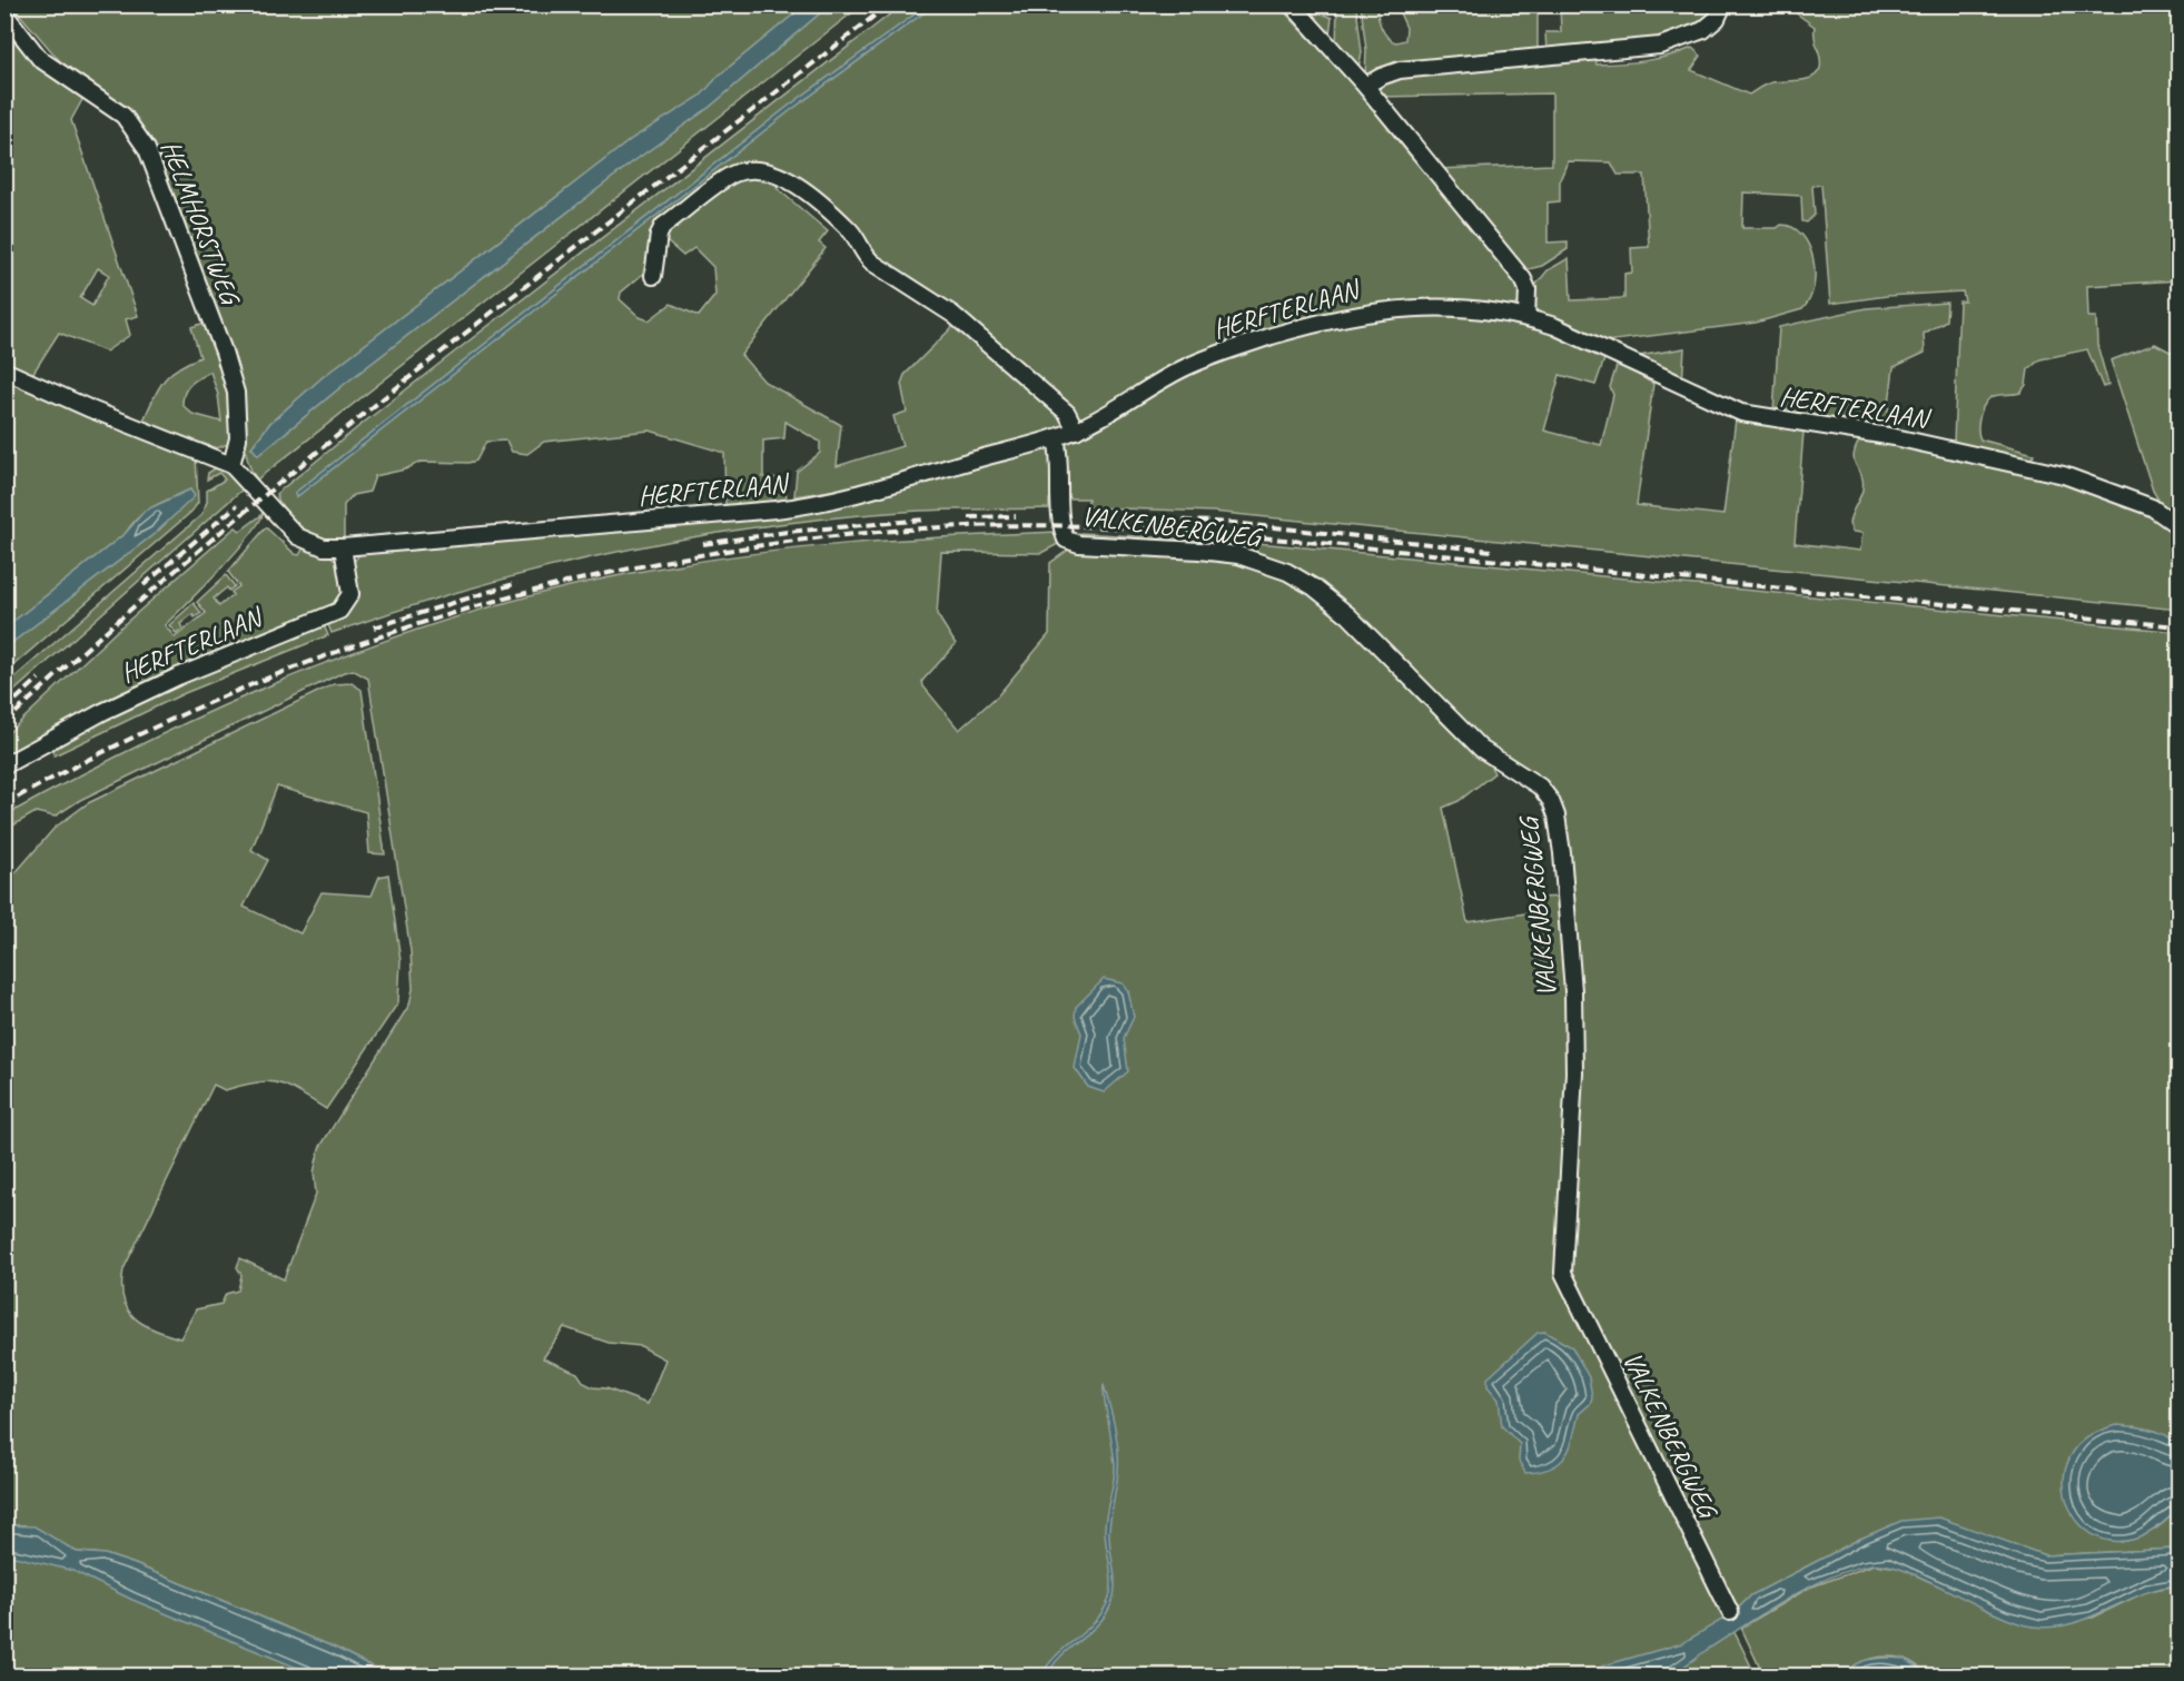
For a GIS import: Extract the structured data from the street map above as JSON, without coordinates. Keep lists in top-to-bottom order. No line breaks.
{"streets":{"street":["HELMHORSTWEG","HERFTERLAAN","VALKENBERGWEG"]},"crossings":[["HELMHORSTWEG","HERFTERLAAN"],["HERFTERLAAN","VALKENBERGWEG"]]}
